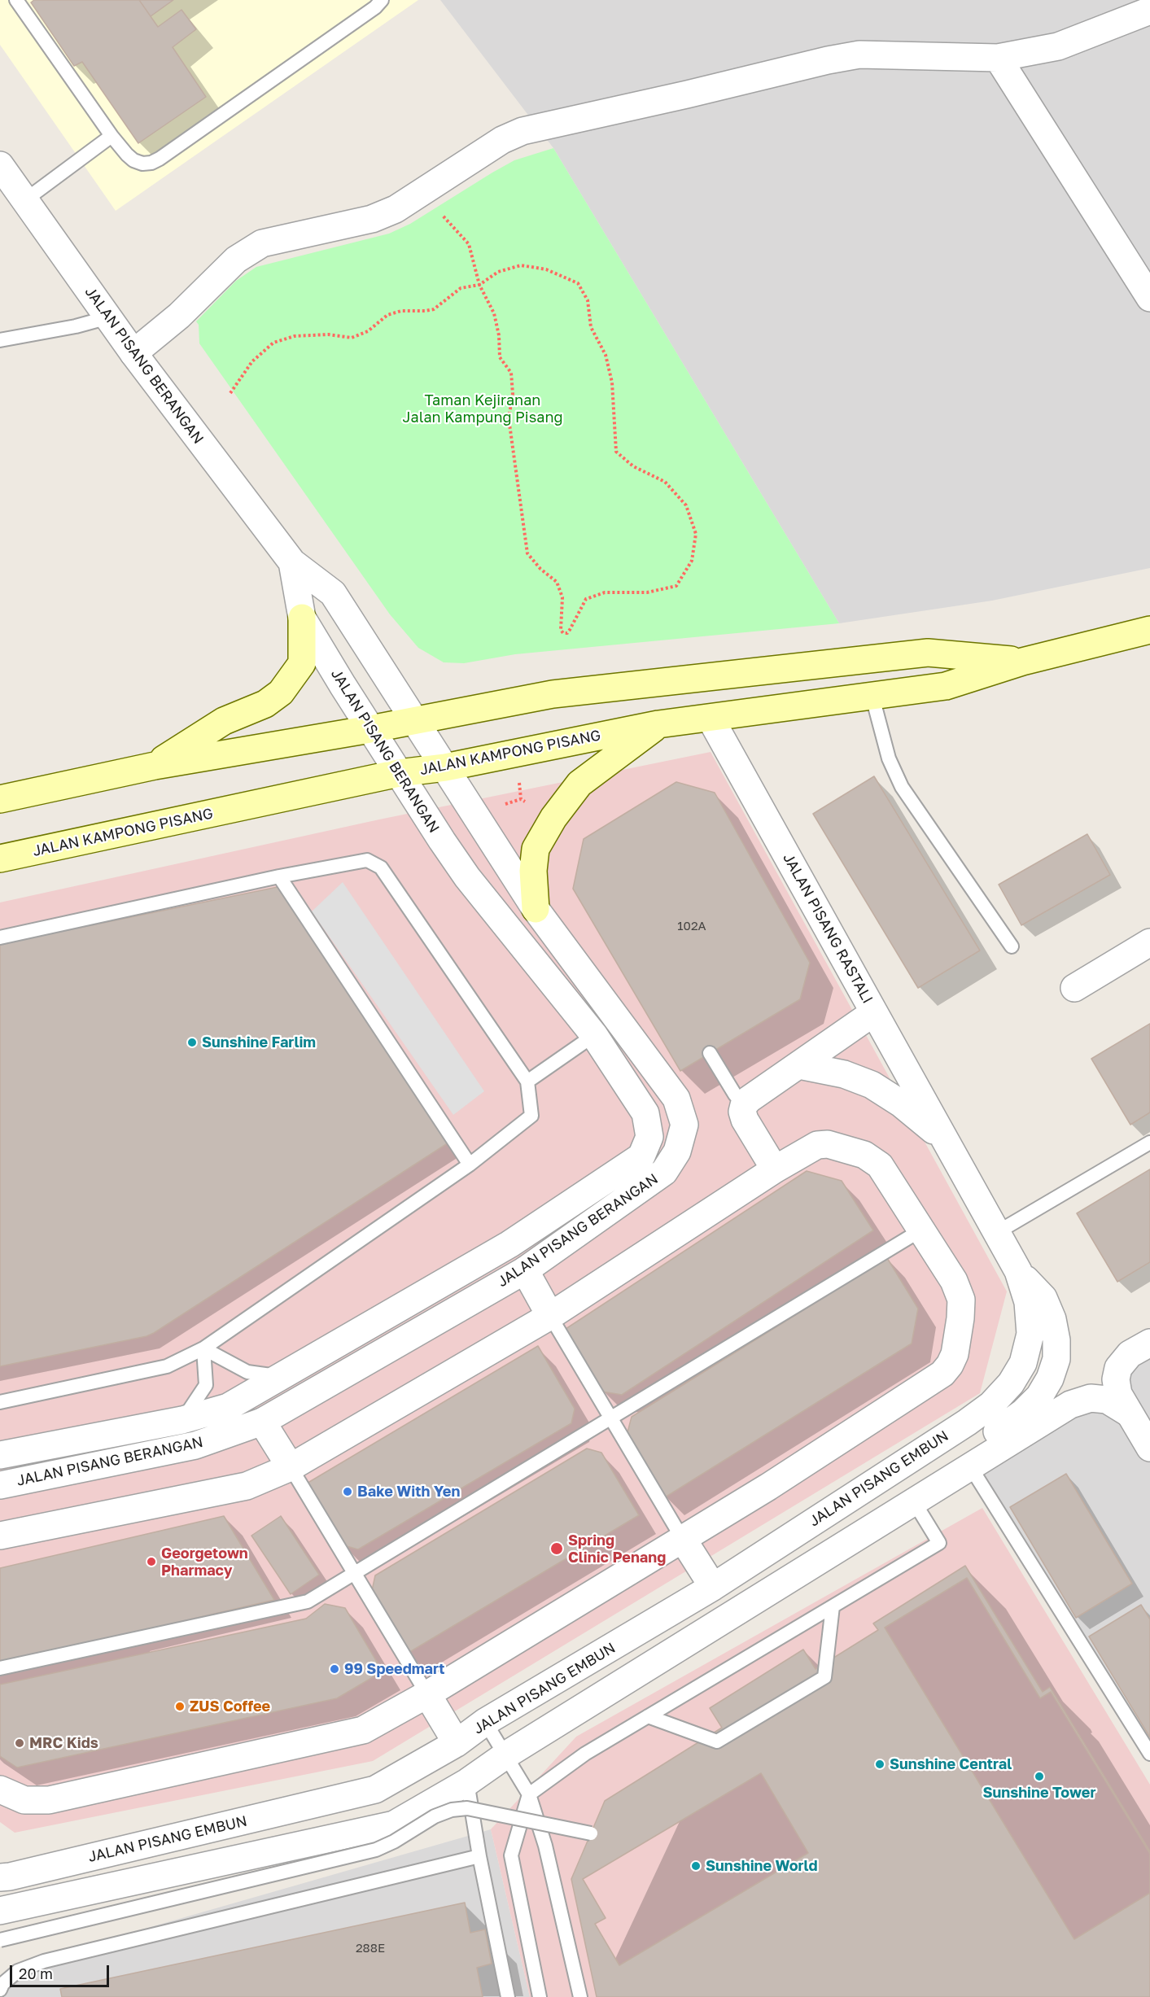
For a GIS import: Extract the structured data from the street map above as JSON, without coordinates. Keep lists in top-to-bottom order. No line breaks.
{"streets":{"main road":["JALAN KAMPONG PISANG"],"street":["JALAN PISANG BERANGAN","JALAN PISANG RASTALI","JALAN PISANG EMBUN"]},"crossings":[["JALAN PISANG BERANGAN","JALAN KAMPONG PISANG"],["JALAN KAMPONG PISANG","JALAN PISANG RASTALI"],["JALAN PISANG RASTALI","JALAN PISANG EMBUN"]],"parks":["Taman Kejiranan Jalan Kampung Pisang"],"places":["Sunshine Farlim","Bake With Yen","Spring Clinic Penang","Georgetown Pharmacy","99 Speedmart","ZUS Coffee","MRC Kids","Sunshine Central","Sunshine Tower","Sunshine World"],"house_numbers":["102A","288E"],"scale_bar":"20 m"}
